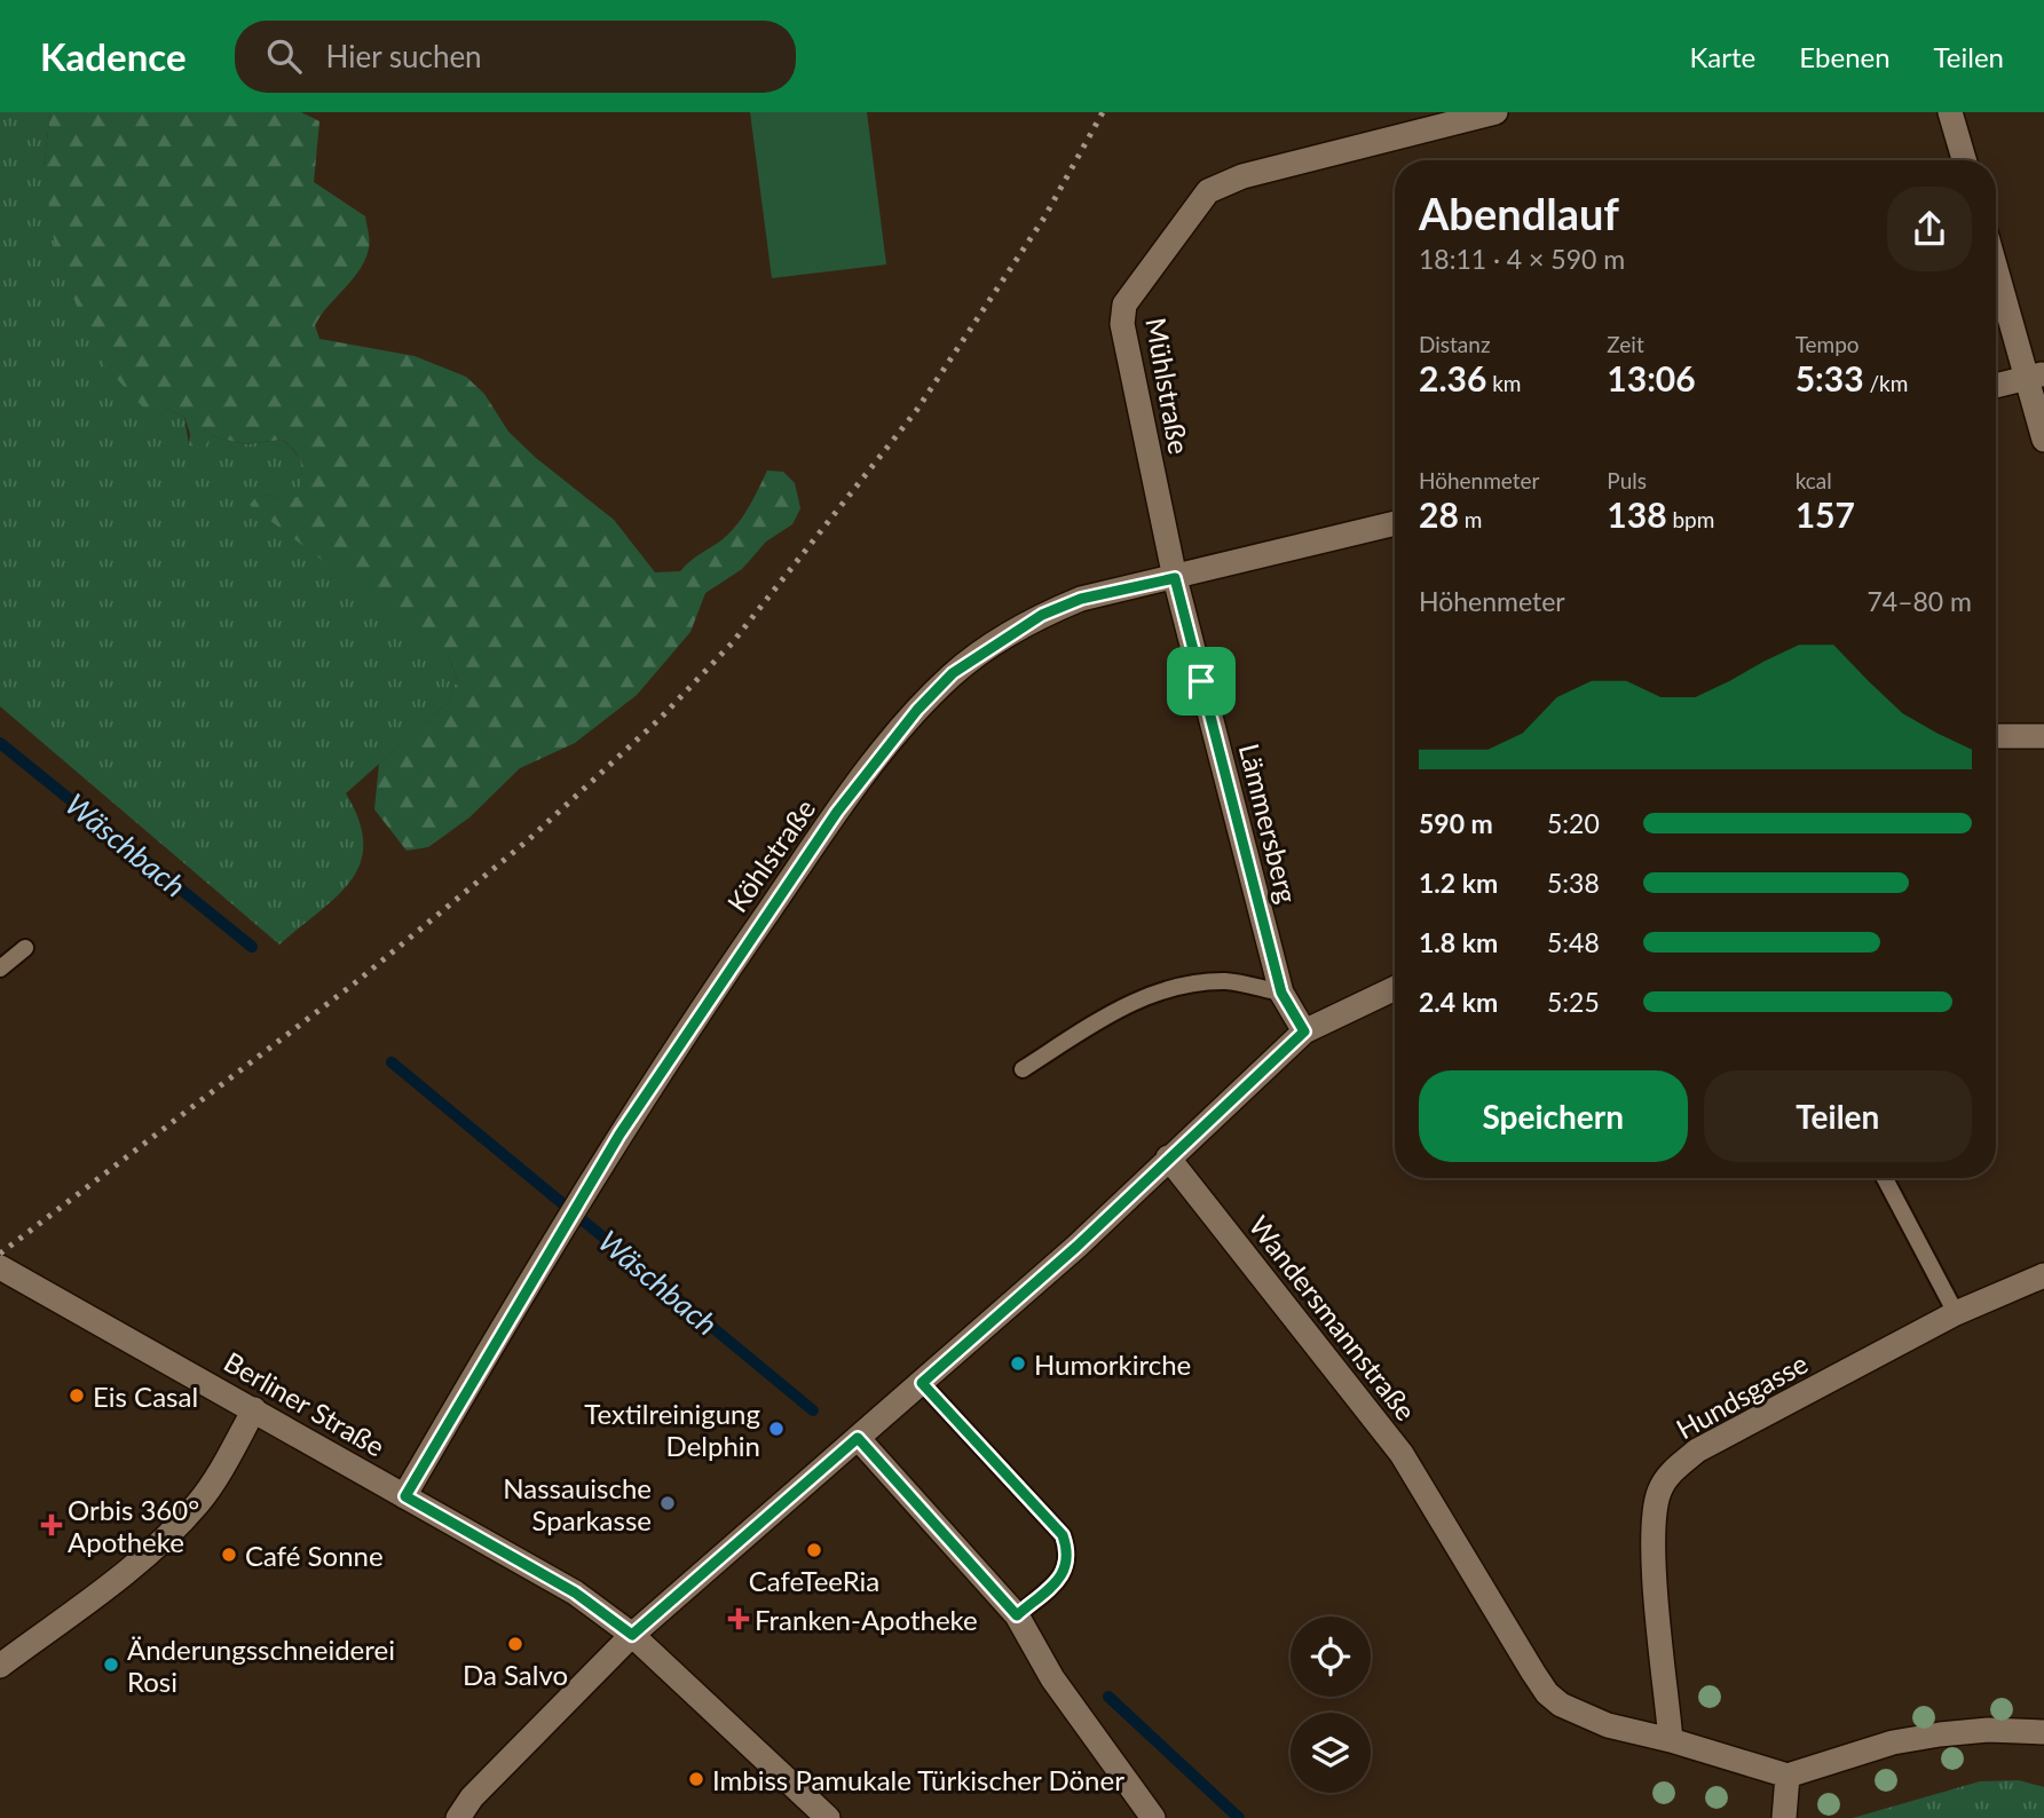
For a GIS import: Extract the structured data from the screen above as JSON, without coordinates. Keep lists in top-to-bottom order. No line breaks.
{"streets":{"street":["Mühlstraße","Lämmersberg","Köhlstraße","Wandersmannstraße","Hundsgasse","Berliner Straße"]},"crossings":[["Mühlstraße","Lämmersberg"],["Mühlstraße","Köhlstraße"],["Lämmersberg","Köhlstraße"],["Köhlstraße","Berliner Straße"],["Wandersmannstraße","Hundsgasse"]],"water":["Wäschbach"],"places":{"other":["Humorkirche","Eis Casal","Textilreinigung Delphin","Nassauische Sparkasse","CafeTeeRia","Café Sonne","Da Salvo","Änderungsschneiderei Rosi","Imbiss Pamukale Türkischer Döner"],"health":["Orbis 360° Apotheke","Franken-Apotheke"]},"page":{"header":"Kadence","search":"Hier suchen","nav":["Karte","Ebenen","Teilen"],"heading":["Abendlauf","18:11 · 4 × 590 m"],"stats":[["Distanz","2.36 km"],["Zeit","13:06"],["Tempo","5:33 /km"],["Höhenmeter","28 m"],["Puls","138 bpm"],["kcal","157"]],"chart":["Höhenmeter","74–80 m"],"list":[{"name":"590 m","note":"5:20"},{"name":"1.2 km","note":"5:38"},{"name":"1.8 km","note":"5:48"},{"name":"2.4 km","note":"5:25"}],"buttons":["Speichern","Teilen"]}}
